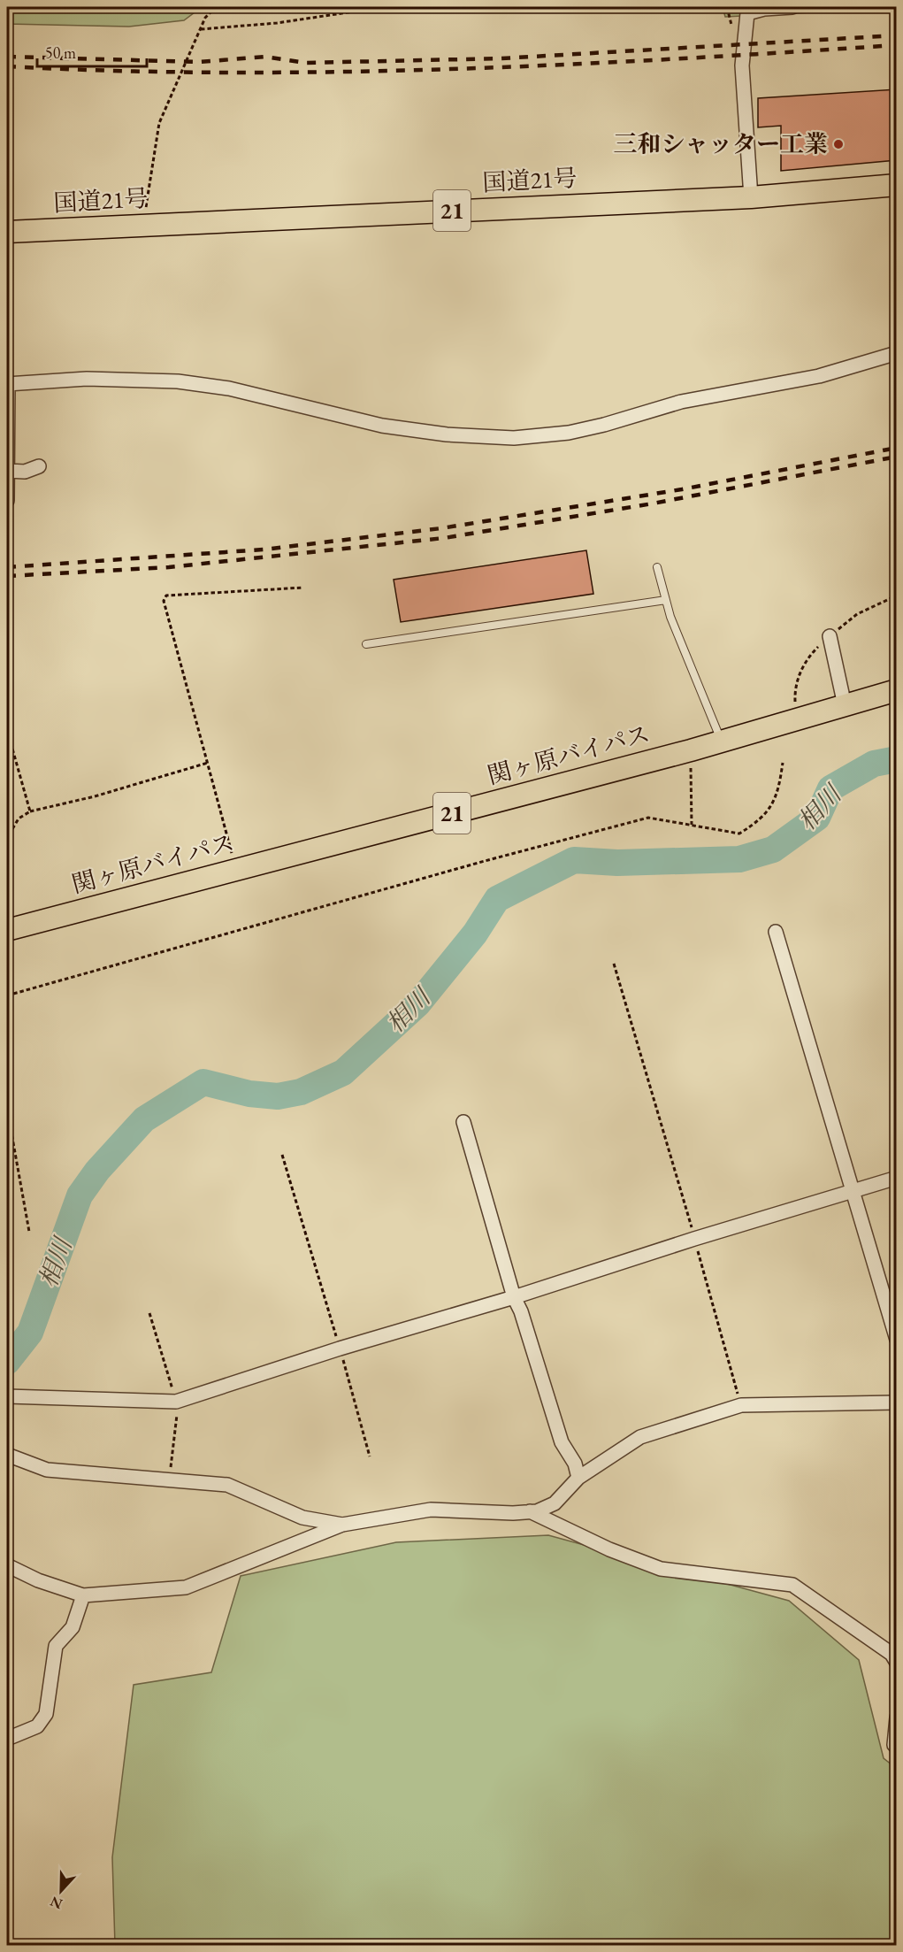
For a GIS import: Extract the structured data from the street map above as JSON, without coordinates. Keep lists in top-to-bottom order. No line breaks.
{"streets":{"highway":["国道21号","21","関ヶ原バイパス"]},"water":["相川"],"places":["三和シャッター工業"],"scale_bar":"50 m","north":"bottom"}
